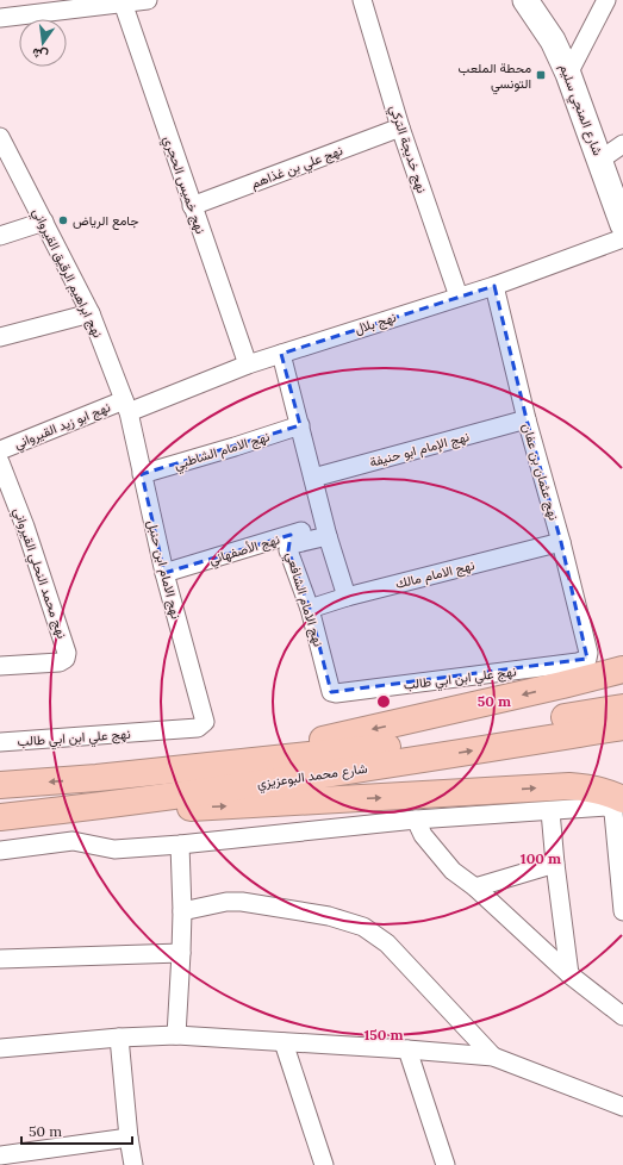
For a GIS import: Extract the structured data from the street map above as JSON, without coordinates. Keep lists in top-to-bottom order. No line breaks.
{"streets":{"highway":["شارع محمد البوعزيزي"],"main road":["شارع المنجي سليم"],"street":["نهج خديجة التركي","نهج علي بن غذاهم","نهج خميس الحجري","نهج ابراهيم الرقيق القيرواني","نهج بلال","نهج ابو زيد القيرواني","نهج الإمام ابو حنيفة","نهج الامام الشاطبي","نهج عثمان بن عفان","نهج الأصفهاني","نهج الامام ابن حنبل","نهج محمد النحلي القيرواني","نهج الامام مالك","نهج الامام الشافعي","نهج علي ابن ابي طالب"]},"crossings":[["نهج خديجة التركي","نهج علي بن غذاهم"],["نهج خديجة التركي","نهج بلال"],["نهج علي بن غذاهم","نهج خميس الحجري"],["نهج خميس الحجري","نهج بلال"],["نهج ابراهيم الرقيق القيرواني","نهج بلال"],["نهج ابراهيم الرقيق القيرواني","نهج ابو زيد القيرواني"],["نهج ابراهيم الرقيق القيرواني","نهج الامام ابن حنبل"],["نهج بلال","نهج ابو زيد القيرواني"],["نهج بلال","نهج عثمان بن عفان"],["نهج بلال","نهج الامام ابن حنبل"],["نهج ابو زيد القيرواني","نهج الامام ابن حنبل"],["نهج الإمام ابو حنيفة","نهج عثمان بن عفان"],["نهج الامام الشاطبي","نهج الامام ابن حنبل"],["نهج عثمان بن عفان","نهج الامام مالك"],["نهج عثمان بن عفان","نهج علي ابن ابي طالب"],["نهج الأصفهاني","نهج الامام ابن حنبل"],["نهج الأصفهاني","نهج الامام الشافعي"],["نهج الامام ابن حنبل","نهج علي ابن ابي طالب"],["نهج الامام مالك","نهج الامام الشافعي"],["نهج الامام الشافعي","نهج علي ابن ابي طالب"]],"places":{"transit":["محطة الملعب التونسي"],"other":["جامع الرياض"]},"scale_bar":"50 m","north":"bottom","rings":["50 m","100 m","150 m"]}
